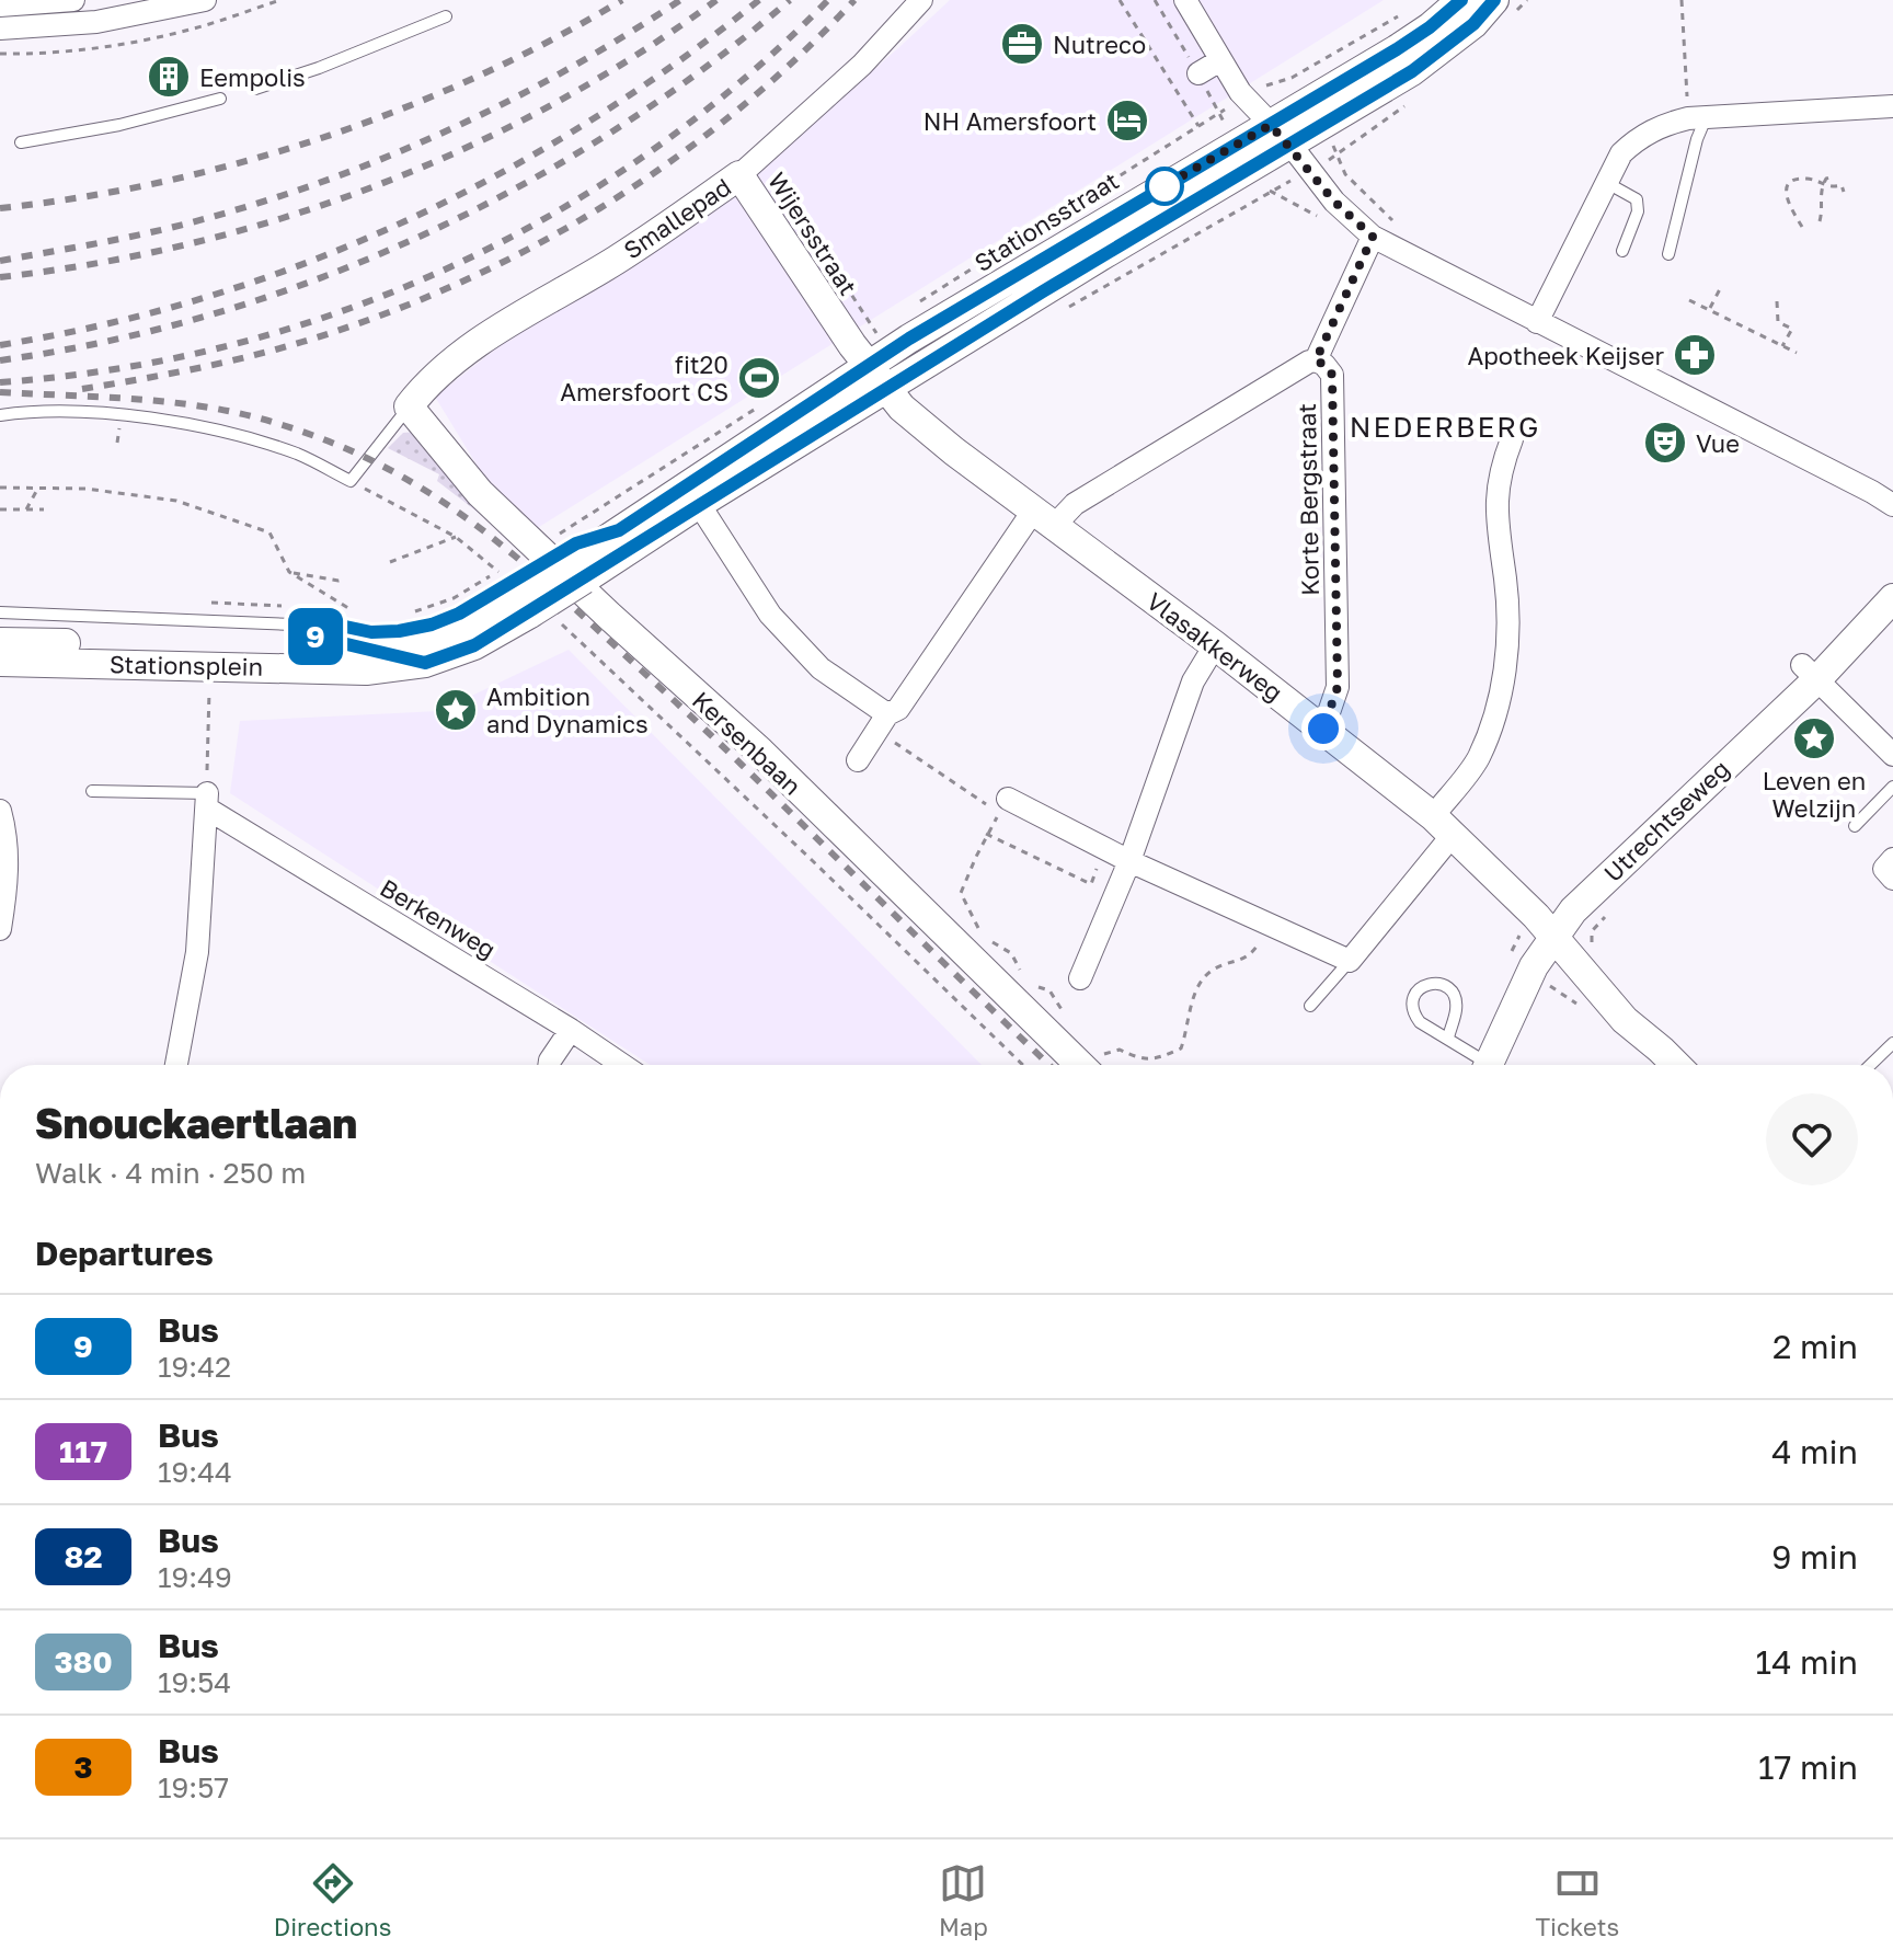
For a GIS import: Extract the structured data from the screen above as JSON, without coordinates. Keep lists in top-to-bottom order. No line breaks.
{"streets":{"main road":["Smallepad","Stationsstraat","Wijersstraat","Vlasakkerweg","Stationsplein","Kersenbaan","Utrechtseweg"],"street":["Korte Bergstraat","Berkenweg"]},"crossings":[["Smallepad","Wijersstraat"],["Smallepad","Kersenbaan"],["Stationsstraat","Wijersstraat"],["Stationsstraat","Vlasakkerweg"],["Stationsstraat","Stationsplein"],["Wijersstraat","Vlasakkerweg"],["Korte Bergstraat","Vlasakkerweg"],["Vlasakkerweg","Utrechtseweg"]],"districts":["NEDERBERG"],"places":{"office":["Nutreco"],"building":["Eempolis"],"hotel":["NH Amersfoort"],"pharmacy":["Apotheek Keijser"],"sports":["fit20 Amersfoort CS"],"theatre":["Vue"],"place":["Ambition and Dynamics","Leven en Welzijn"]},"lines":["bus line 9"],"page":{"on_map":"9","heading":[["Snouckaertlaan","Walk · 4 min · 250 m"],"Departures"],"list":[{"mark":"9","name":"Bus","note":"19:42","value":"2 min"},{"mark":"117","name":"Bus","note":"19:44","value":"4 min"},{"mark":"82","name":"Bus","note":"19:49","value":"9 min"},{"mark":"380","name":"Bus","note":"19:54","value":"14 min"},{"mark":"3","name":"Bus","note":"19:57","value":"17 min"}],"tabs":["Directions","Map","Tickets"]}}
